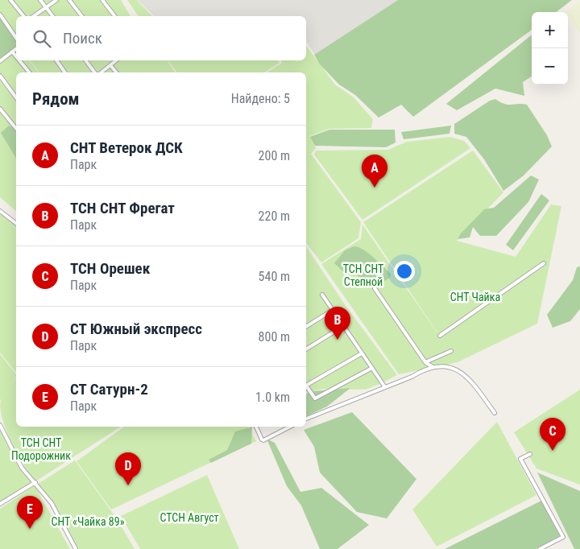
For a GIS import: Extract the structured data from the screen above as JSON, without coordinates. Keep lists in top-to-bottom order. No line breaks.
{"parks":["ТСН СНТ Степной","СНТ Чайка","ТСН СНТ Подорожник","СТСН Август","СНТ «Чайка 89»"],"page":{"map_buttons":["+","−"],"search":"Поиск","heading":["Рядом","Найдено: 5"],"list":[{"mark":"A","name":"СНТ Ветерок ДСК","note":"Парк","value":"200 m"},{"mark":"B","name":"ТСН СНТ Фрегат","note":"Парк","value":"220 m"},{"mark":"C","name":"ТСН Орешек","note":"Парк","value":"540 m"},{"mark":"D","name":"СТ Южный экспресс","note":"Парк","value":"800 m"},{"mark":"E","name":"СТ Сатурн-2","note":"Парк","value":"1.0 km"}],"pins":["A","B","C","D","E"]}}
